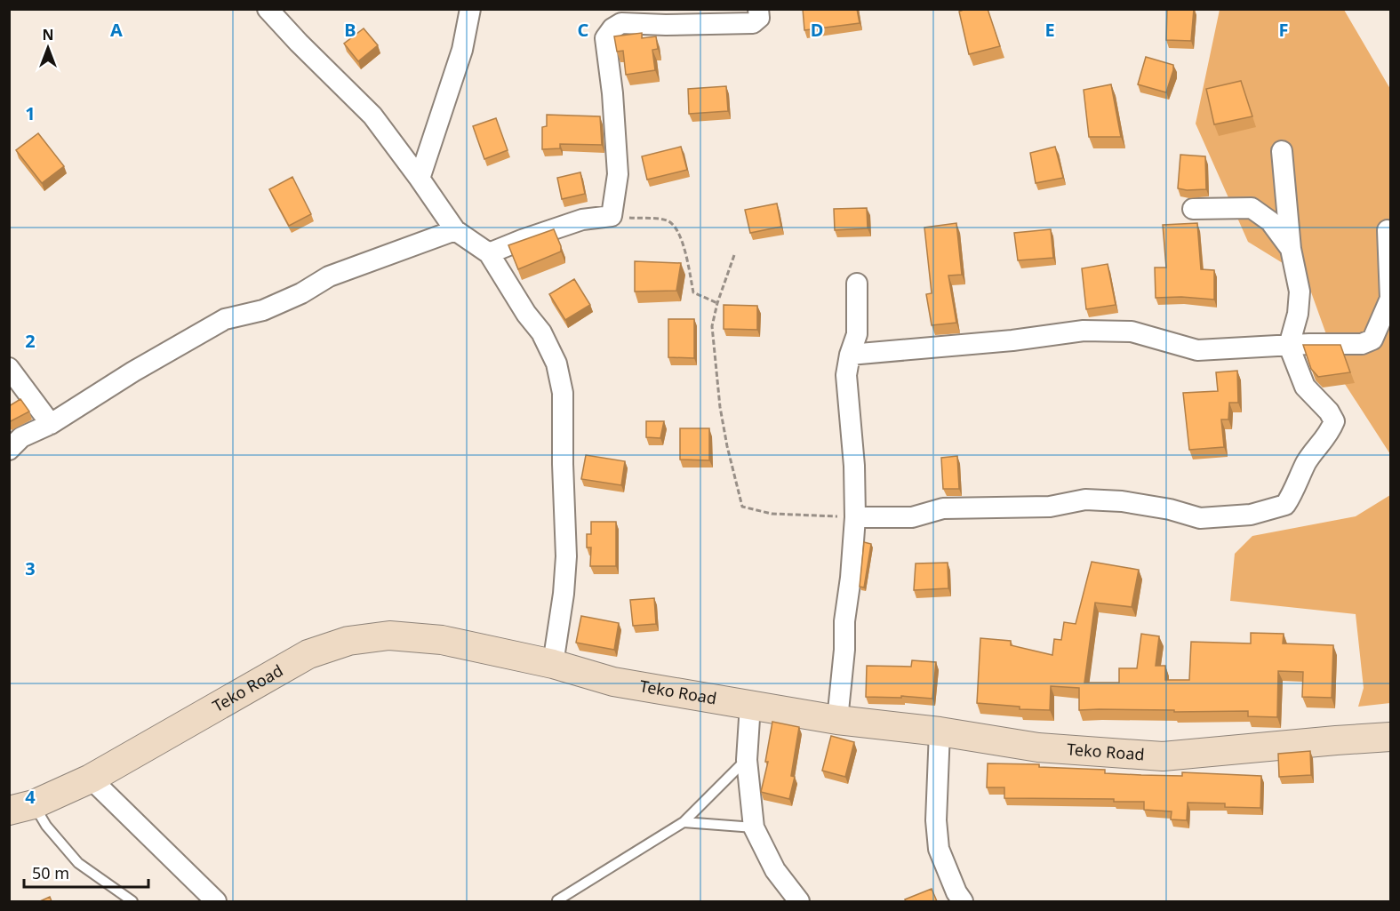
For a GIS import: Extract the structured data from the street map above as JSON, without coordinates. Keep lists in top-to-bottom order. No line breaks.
{"streets":{"street":["Teko Road"]},"scale_bar":"50 m","north":"top","grid":{"columns":["A","B","C","D","E","F"],"rows":["1","2","3","4"]}}
